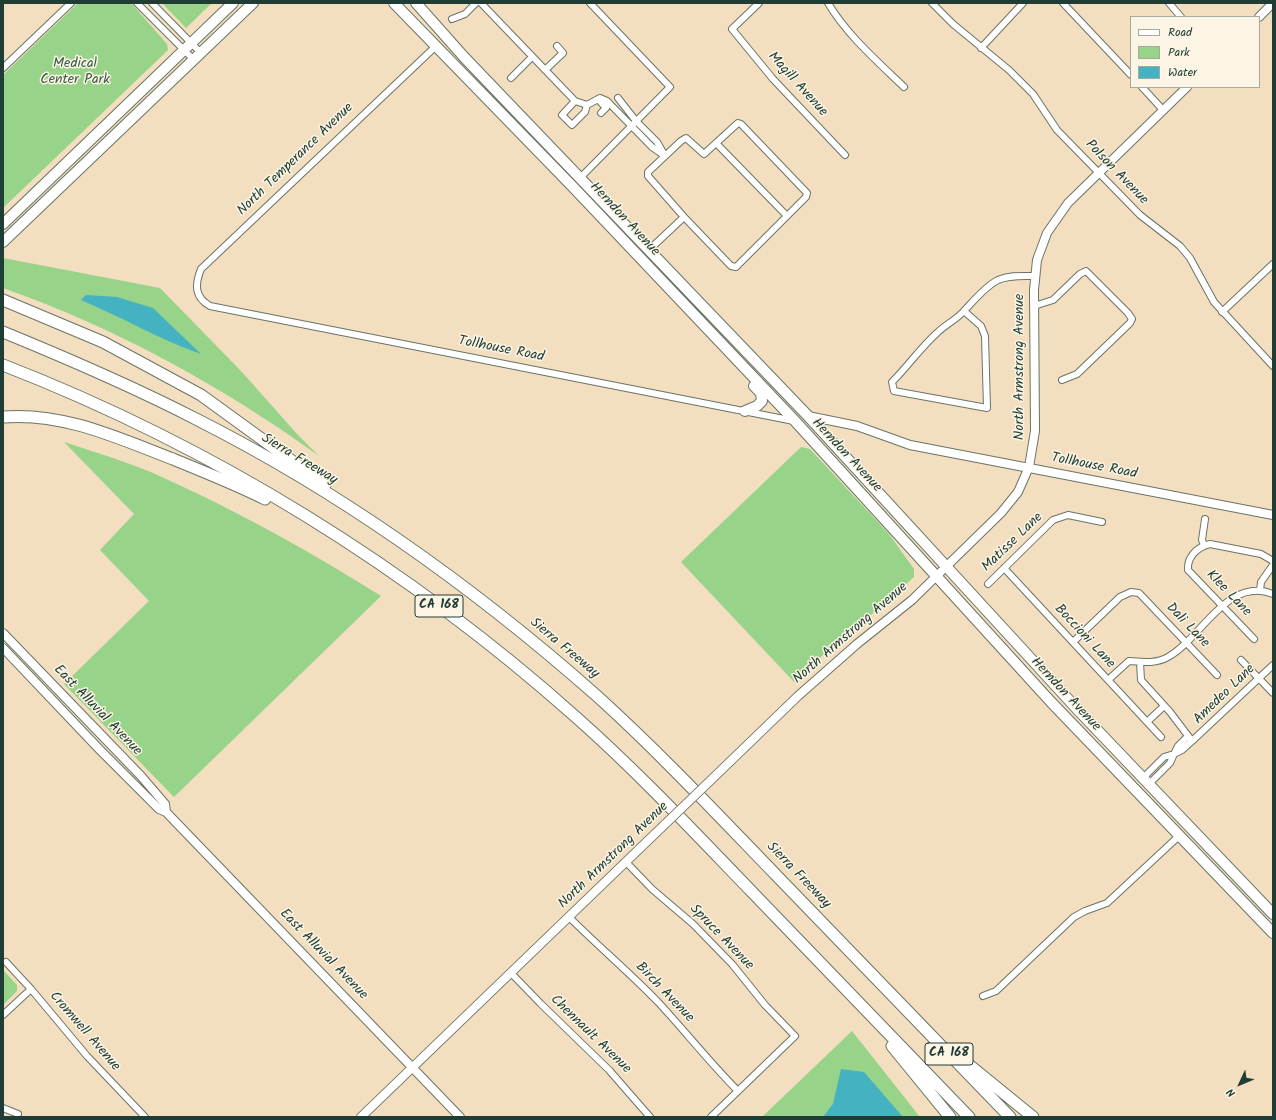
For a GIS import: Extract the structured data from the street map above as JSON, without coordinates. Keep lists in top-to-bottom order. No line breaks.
{"streets":{"highway":["Sierra Freeway","CA 168"],"main road":["Herndon Avenue"],"street":["Magill Avenue","North Temperance Avenue","Polson Avenue","Tollhouse Road","North Armstrong Avenue","Matisse Lane","Klee Lane","Dali Lane","Boccioni Lane","Amedeo Lane","East Alluvial Avenue","Spruce Avenue","Birch Avenue","Cromwell Avenue","Chennault Avenue"]},"crossings":[["North Temperance Avenue","Herndon Avenue"],["North Temperance Avenue","Tollhouse Road"],["Polson Avenue","North Armstrong Avenue"],["Herndon Avenue","Tollhouse Road"],["Herndon Avenue","North Armstrong Avenue"],["Herndon Avenue","Amedeo Lane"],["Tollhouse Road","North Armstrong Avenue"],["North Armstrong Avenue","East Alluvial Avenue"],["North Armstrong Avenue","Spruce Avenue"],["North Armstrong Avenue","Birch Avenue"],["North Armstrong Avenue","Chennault Avenue"],["Matisse Lane","Boccioni Lane"],["Dali Lane","Boccioni Lane"],["Spruce Avenue","Birch Avenue"]],"parks":["Medical Center Park"],"legend":["Road","Park","Water"],"north":"bottom left"}
